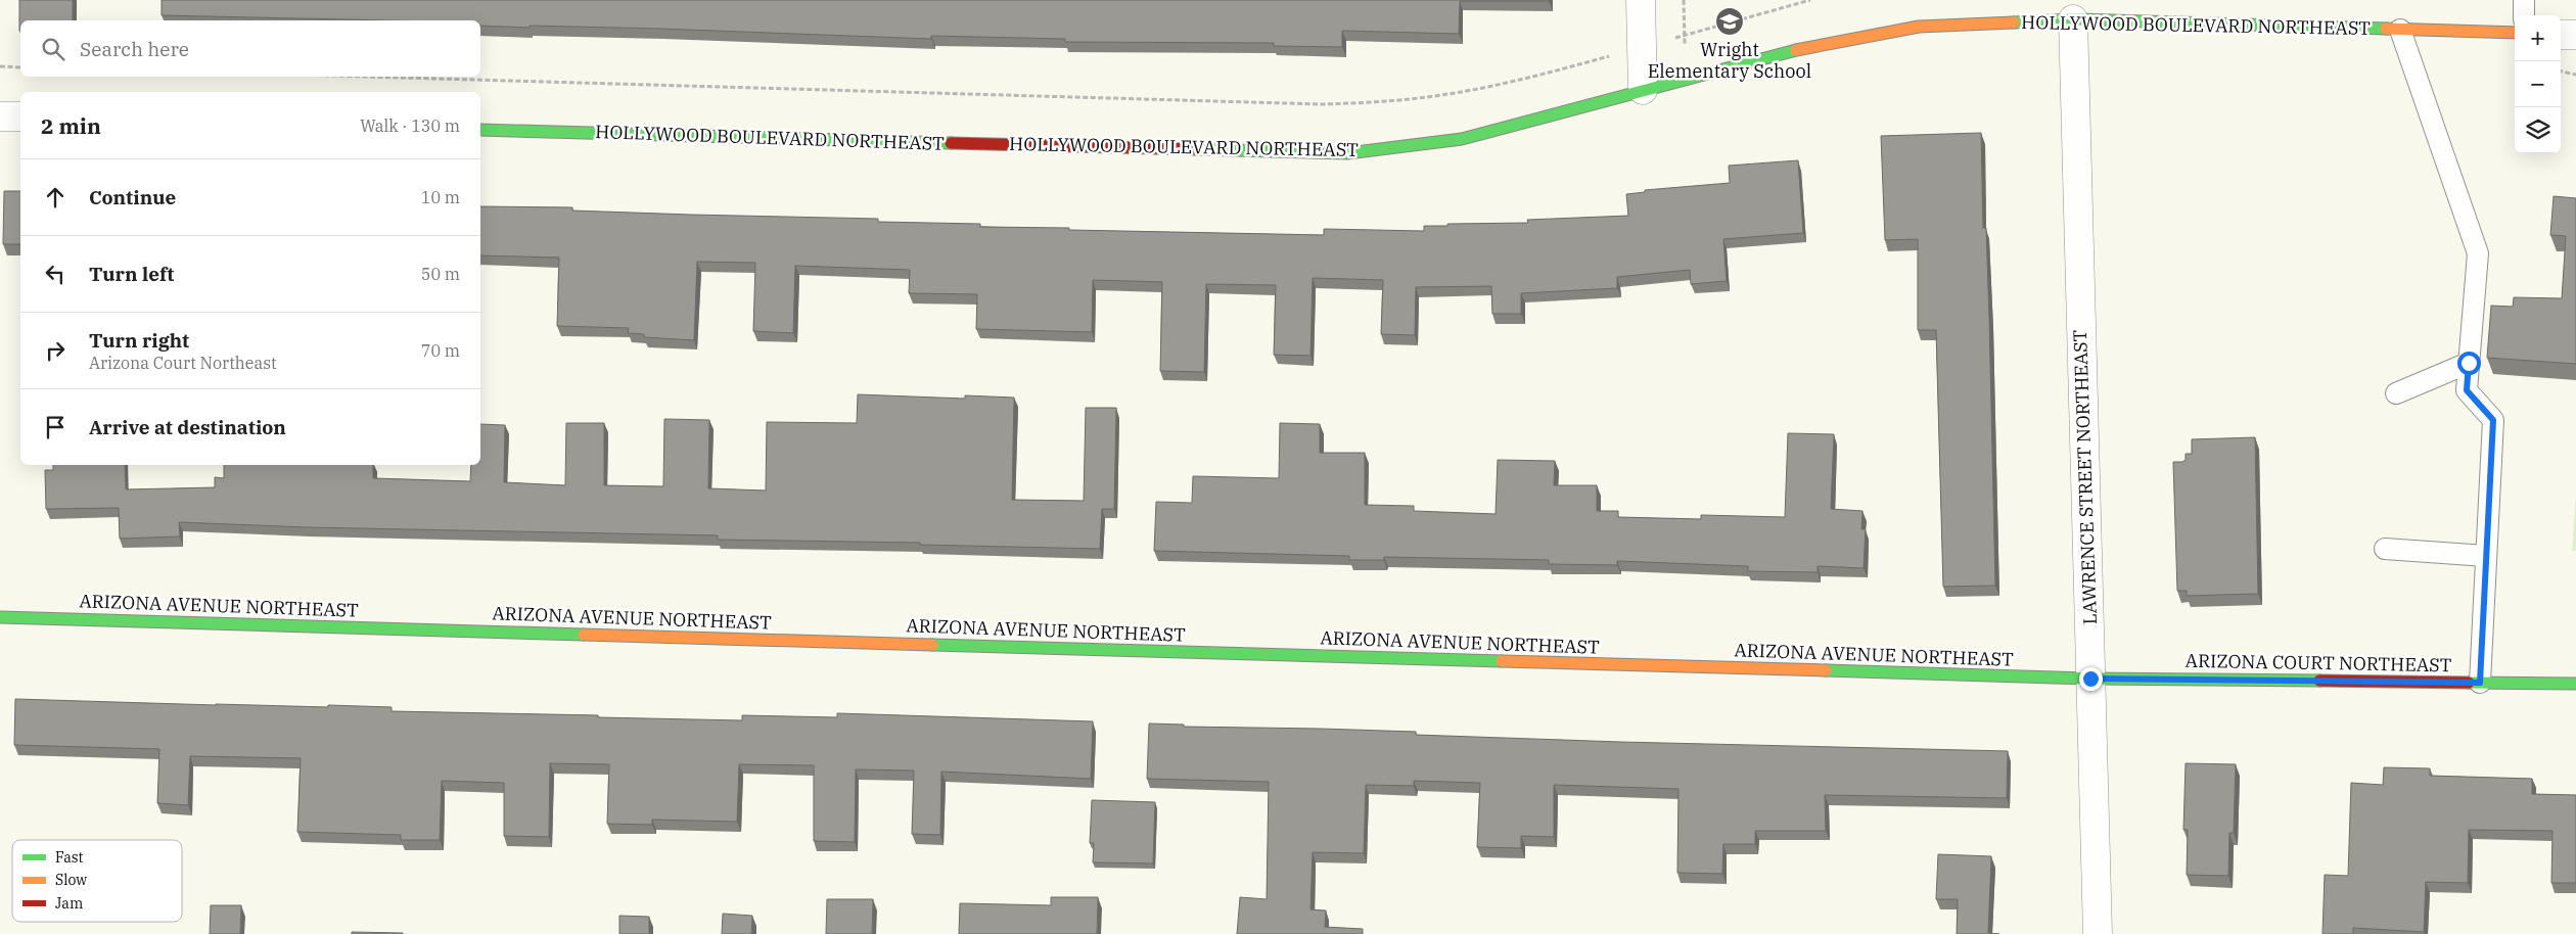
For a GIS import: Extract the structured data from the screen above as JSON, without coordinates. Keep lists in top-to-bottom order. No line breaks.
{"streets":{"street":["HOLLYWOOD BOULEVARD NORTHEAST","LAWRENCE STREET NORTHEAST","ARIZONA AVENUE NORTHEAST","ARIZONA COURT NORTHEAST"]},"crossings":[["HOLLYWOOD BOULEVARD NORTHEAST","LAWRENCE STREET NORTHEAST"],["LAWRENCE STREET NORTHEAST","ARIZONA AVENUE NORTHEAST"],["LAWRENCE STREET NORTHEAST","ARIZONA COURT NORTHEAST"],["ARIZONA AVENUE NORTHEAST","ARIZONA COURT NORTHEAST"]],"places":{"school or university":["Wright Elementary School"]},"legend":["Fast","Slow","Jam"],"page":{"map_buttons":["+","−"],"search":"Search here","heading":["2 min","Walk · 130 m"],"list":[["Continue","10 m"],["Turn left","50 m"],["Turn right","Arizona Court Northeast","70 m"],"Arrive at destination"]}}
